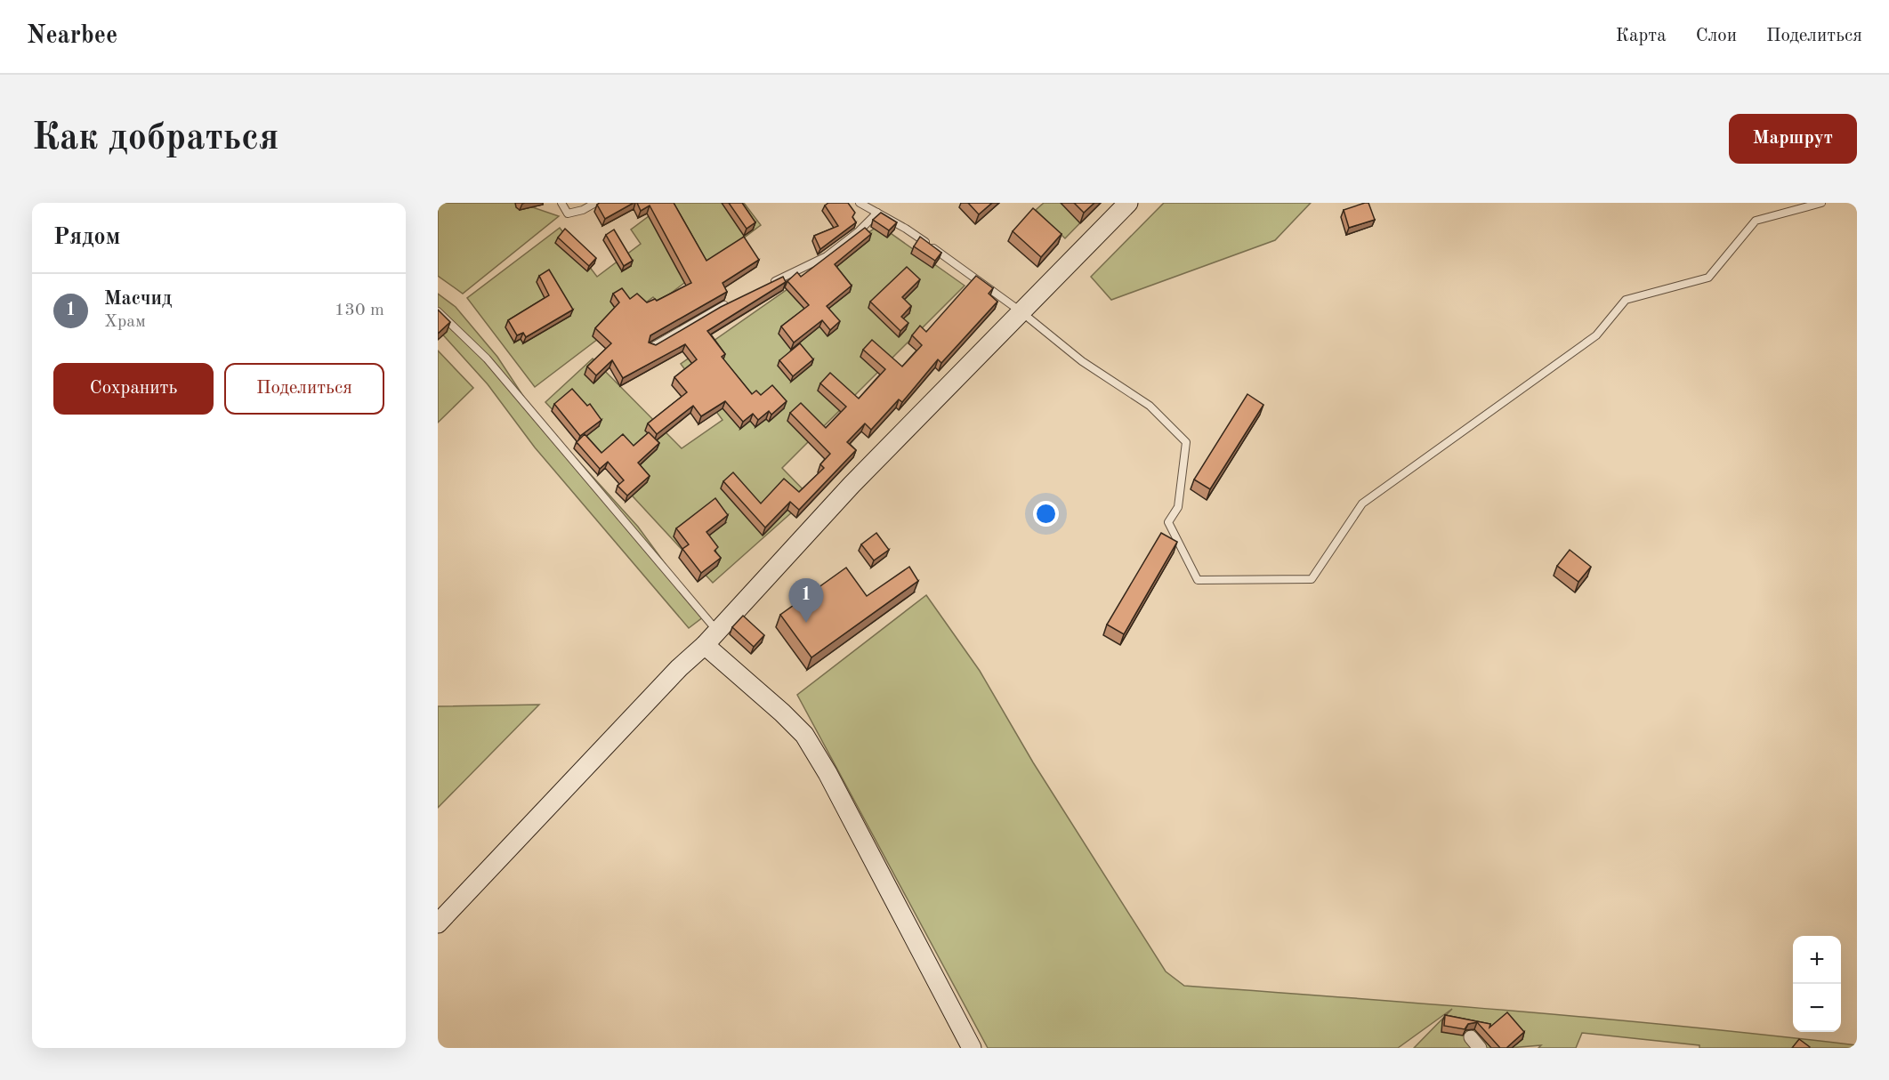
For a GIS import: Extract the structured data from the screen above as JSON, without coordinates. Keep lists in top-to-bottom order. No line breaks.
{"page":{"header":"Nearbee","nav":["Карта","Слои","Поделиться"],"buttons":["Маршрут",["Сохранить","Поделиться"]],"title":"Как добраться","heading":"Рядом","list":[{"mark":"1","name":"Масчид","note":"Храм","value":"130 m"}],"pins":"1","map_buttons":["+","−"]}}
